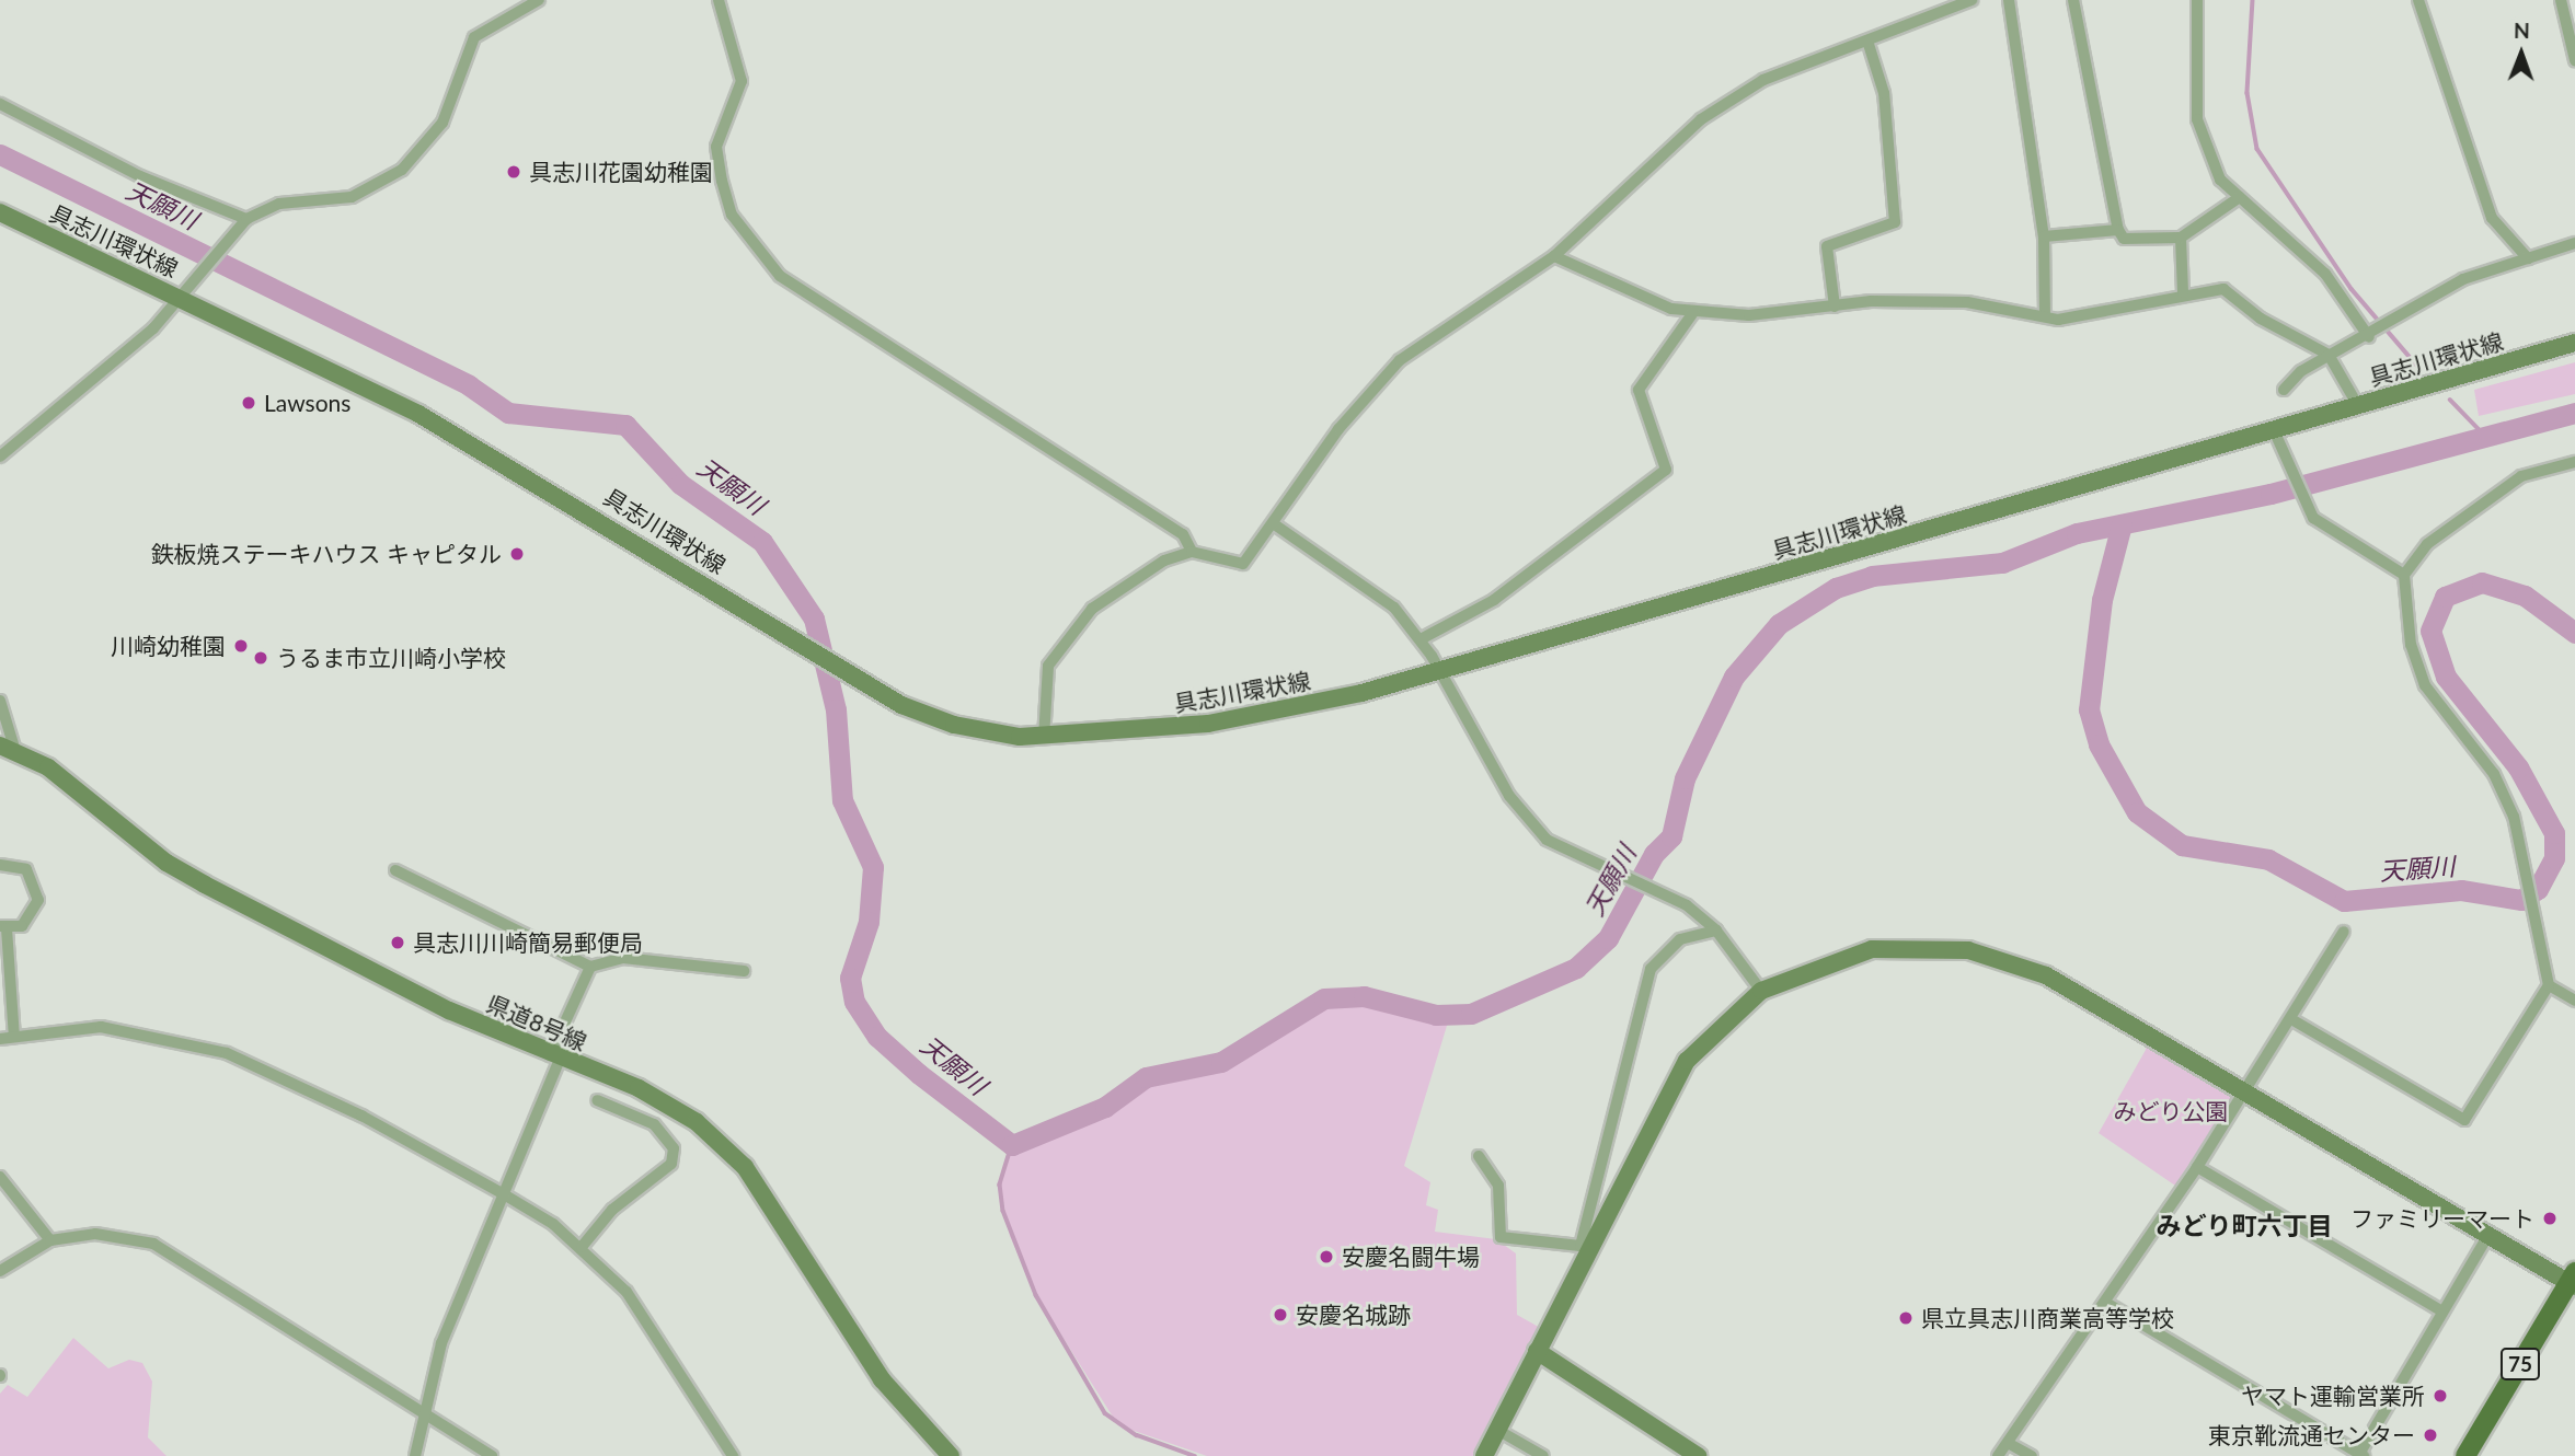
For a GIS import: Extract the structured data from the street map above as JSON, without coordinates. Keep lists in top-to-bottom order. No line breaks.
{"streets":{"main road":["具志川環状線","県道8号線","75"]},"districts":["みどり町六丁目"],"water":["天願川"],"parks":["みどり公園"],"places":["具志川花園幼稚園","Lawsons","鉄板焼ステーキハウス キャピタル","川崎幼稚園","うるま市立川崎小学校","具志川川崎簡易郵便局","ファミリーマート","安慶名闘牛場","安慶名城跡","県立具志川商業高等学校","ヤマト運輸営業所","東京靴流通センター"],"north":"top"}
